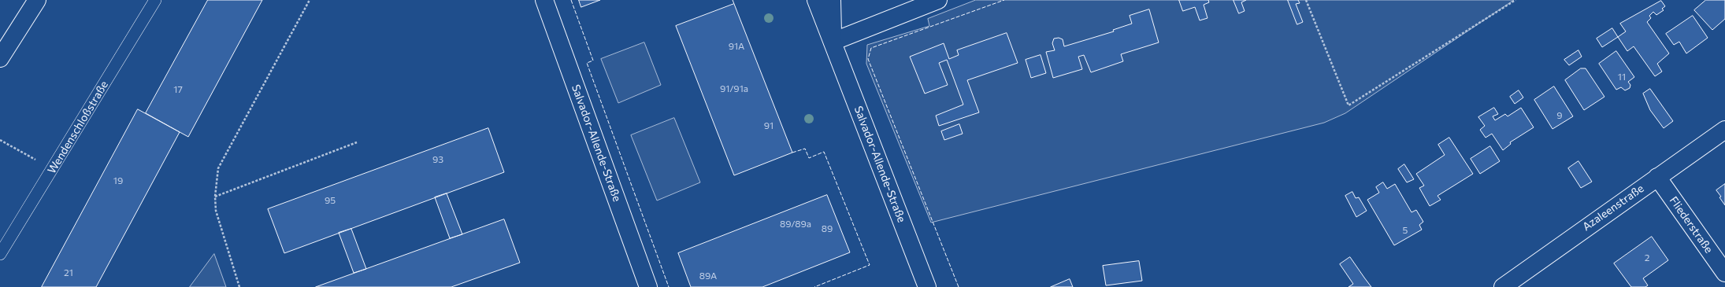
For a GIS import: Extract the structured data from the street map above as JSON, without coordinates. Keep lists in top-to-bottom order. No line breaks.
{"streets":{"street":["Salvador-Allende-Straße","Azaleenstraße","Fliederstraße"],"lane":["Wendenschloßstraße"]},"crossings":[["Azaleenstraße","Fliederstraße"]],"house_numbers":["91A","11","91/91a","17","9","91","93","19","95","89/89a","89","5","2","21","89A"]}
